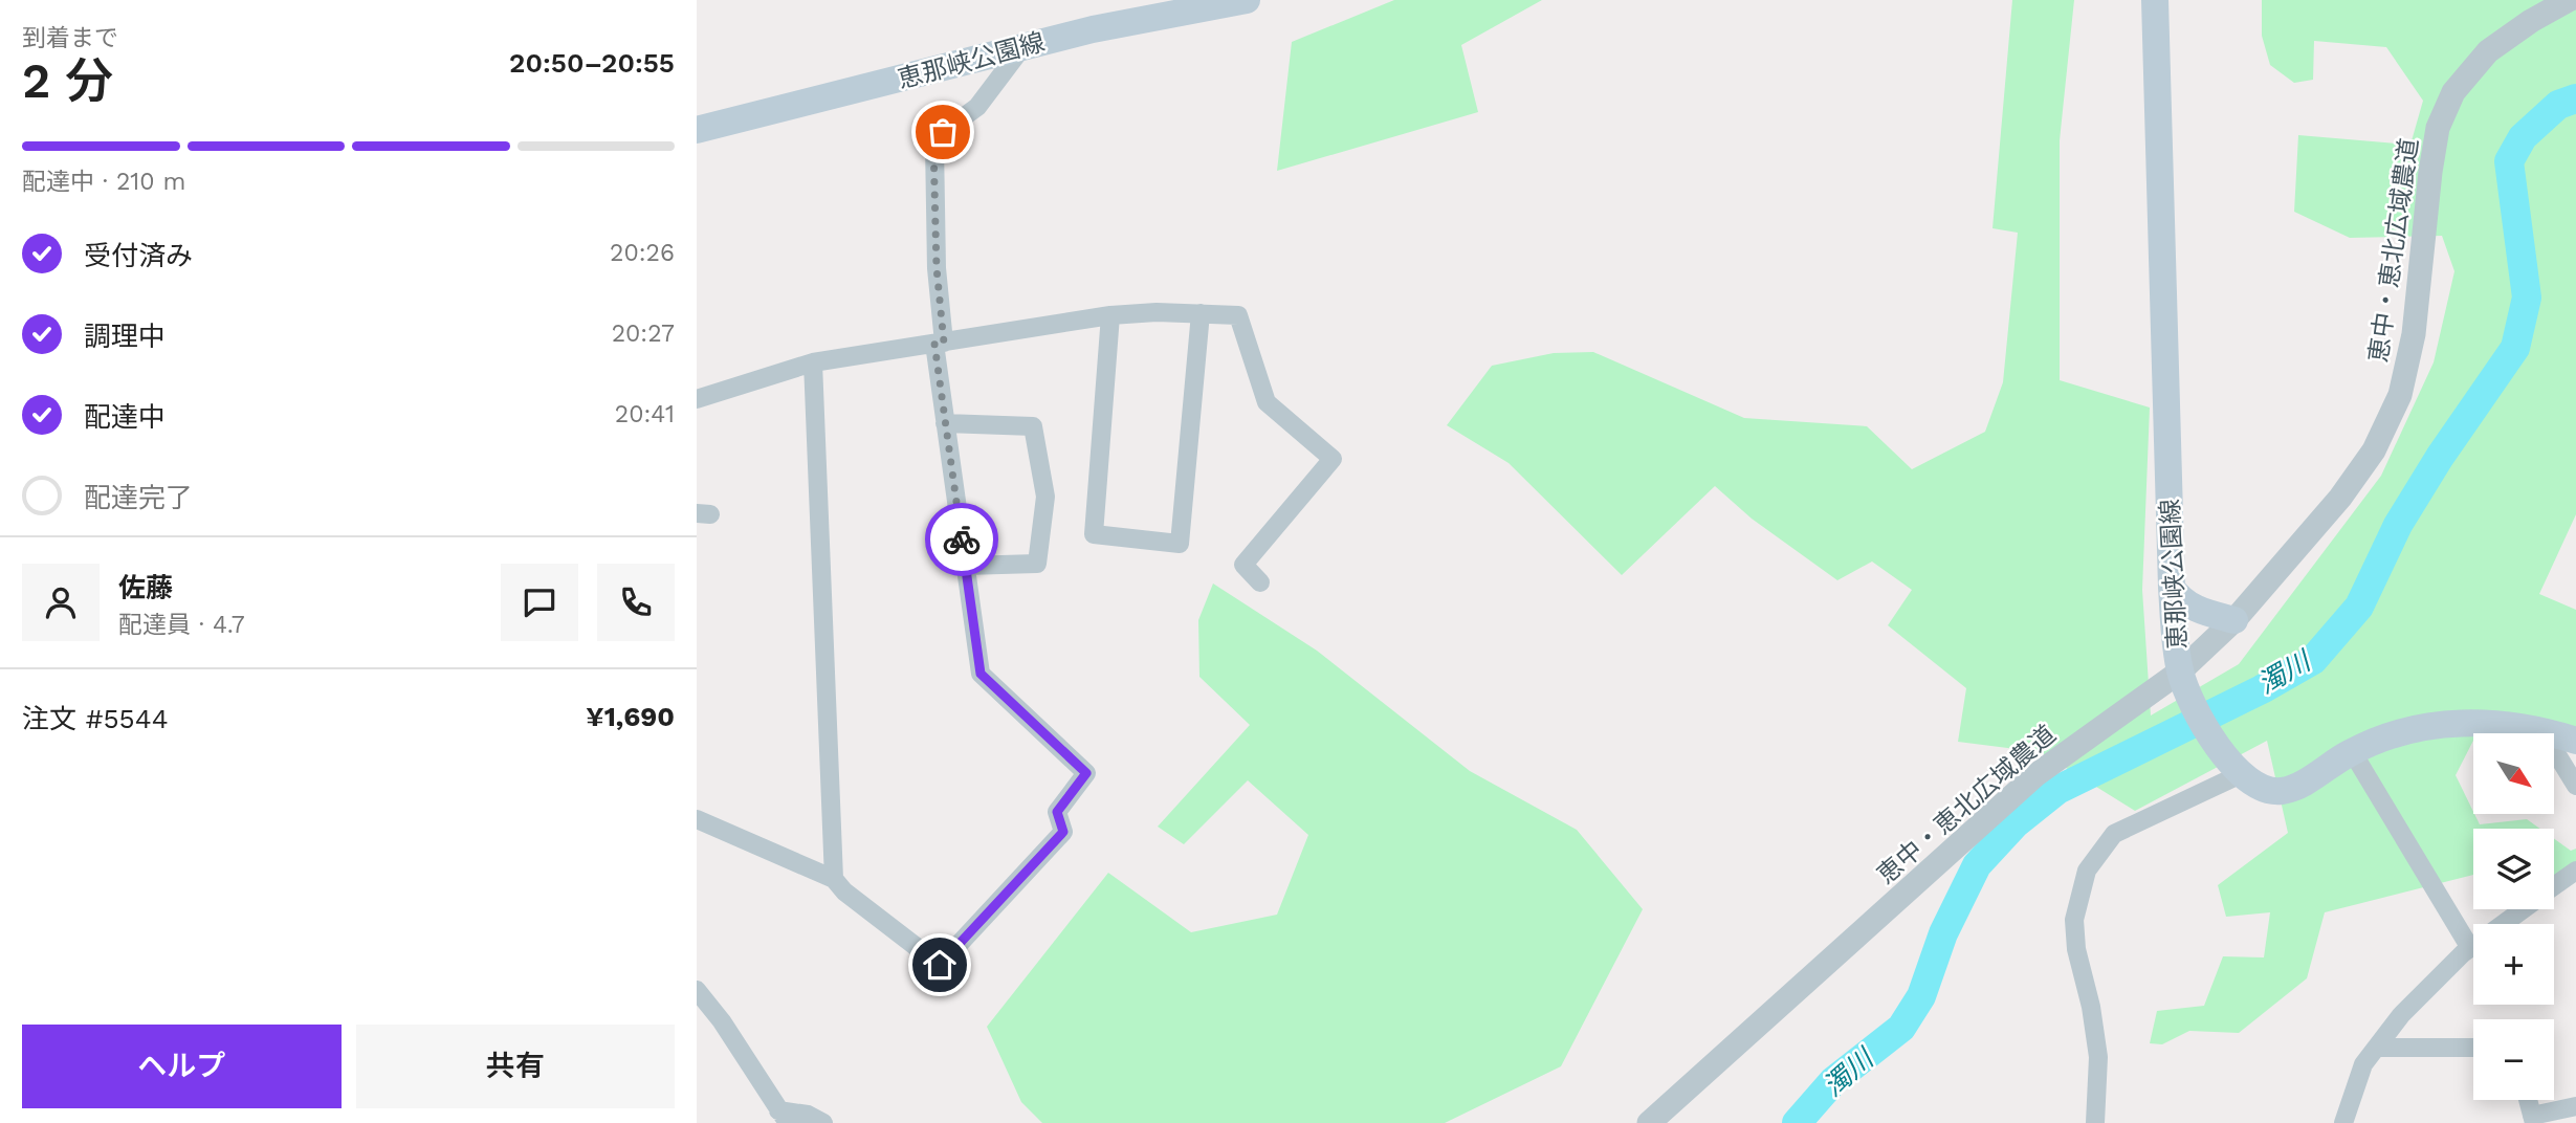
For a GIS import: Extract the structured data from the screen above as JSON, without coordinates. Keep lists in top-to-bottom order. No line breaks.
{"streets":{"main road":["恵那峡公園線"],"street":["恵中・恵北広域農道"]},"crossings":[["恵那峡公園線","恵中・恵北広域農道"]],"water":["濁川"],"north":"bottom right","page":{"heading":["2 分","到着まで","20:50–20:55"],"panel":["佐藤","配達員 · 4.7","注文 #5544","¥1,690"],"bar":"配達中 · 210 m","list":[["受付済み","20:26"],["調理中","20:27"],["配達中","20:41"],"配達完了"],"map_buttons":["+","−"],"buttons":["ヘルプ","共有"]}}
